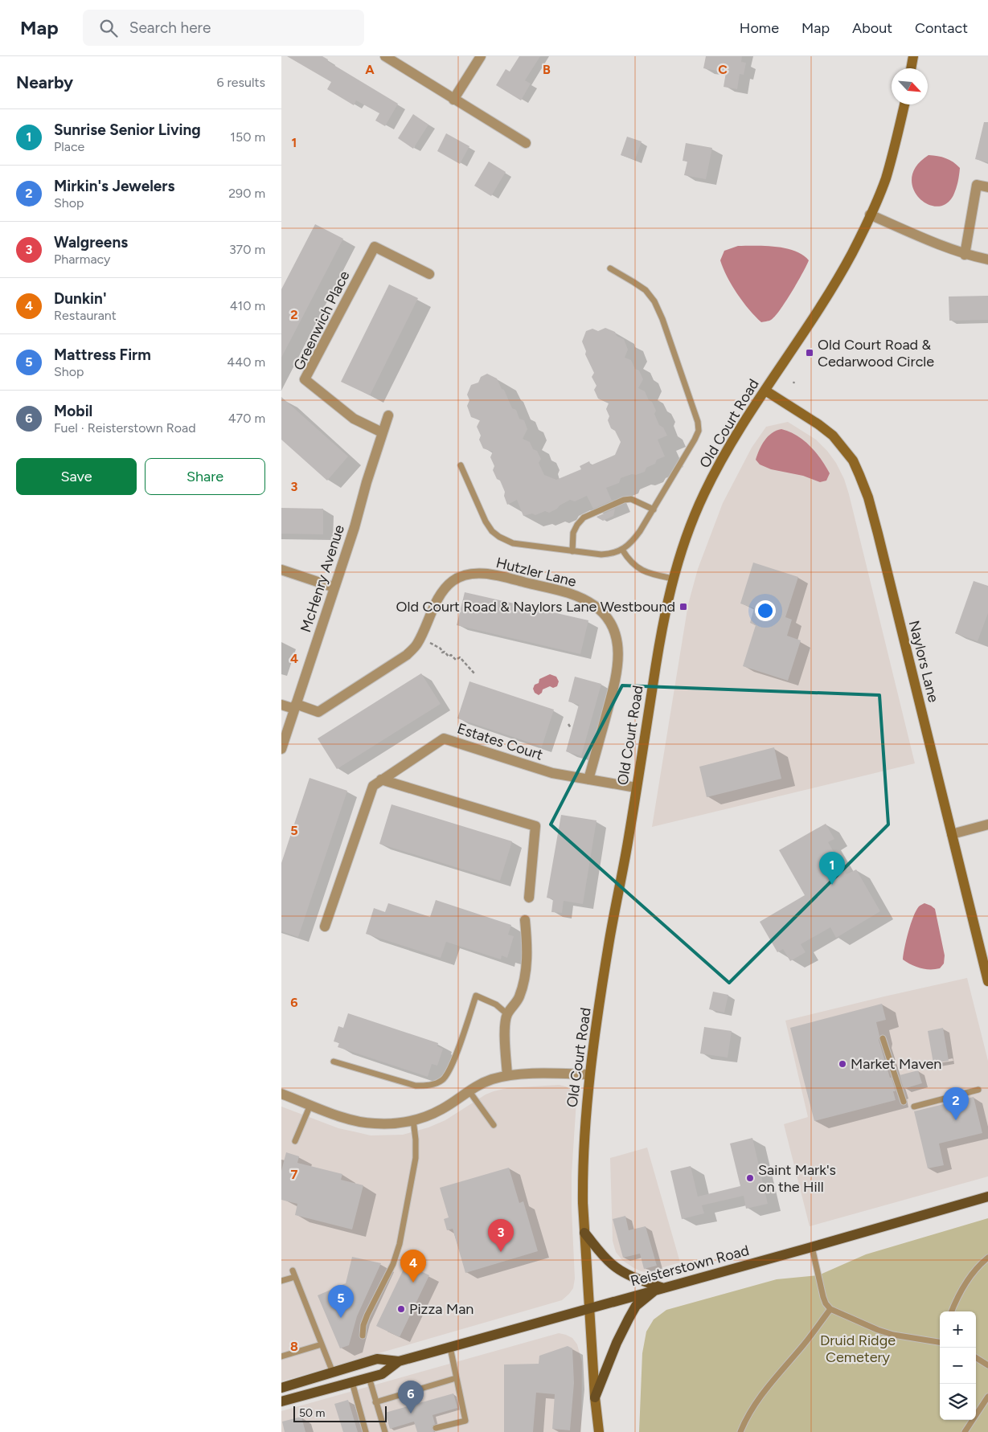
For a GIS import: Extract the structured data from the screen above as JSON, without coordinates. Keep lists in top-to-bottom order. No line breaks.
{"streets":{"main road":["Old Court Road","Naylors Lane","Reisterstown Road"],"street":["Greenwich Place","Hutzler Lane","McHenry Avenue","Estates Court"]},"crossings":[["Greenwich Place","McHenry Avenue"],["Old Court Road","Naylors Lane"],["Old Court Road","Estates Court"],["Old Court Road","Reisterstown Road"],["Hutzler Lane","McHenry Avenue"],["Hutzler Lane","Estates Court"]],"parks":["Druid Ridge Cemetery"],"places":{"transit":["Old Court Road & Cedarwood Circle","Old Court Road & Naylors Lane Westbound"],"other":["Market Maven","Saint Mark's on the Hill","Pizza Man"]},"scale_bar":"50 m","north":"bottom right","page":{"header":"Map","search":"Search here","nav":["Home","Map","About","Contact"],"heading":["Nearby","6 results"],"list":[{"mark":"1","name":"Sunrise Senior Living","note":"Place","value":"150 m"},{"mark":"2","name":"Mirkin's Jewelers","note":"Shop","value":"290 m"},{"mark":"3","name":"Walgreens","note":"Pharmacy","value":"370 m"},{"mark":"4","name":"Dunkin'","note":"Restaurant","value":"410 m"},{"mark":"5","name":"Mattress Firm","note":"Shop","value":"440 m"},{"mark":"6","name":"Mobil","note":"Fuel · Reisterstown Road","value":"470 m"}],"buttons":["Save","Share"],"pins":["1","2","3","4","5","6"],"map_buttons":["+","−"],"scale":"50 m"},"grid":{"columns":["A","B","C"],"rows":["1","2","3","4","5","6","7","8"]}}
